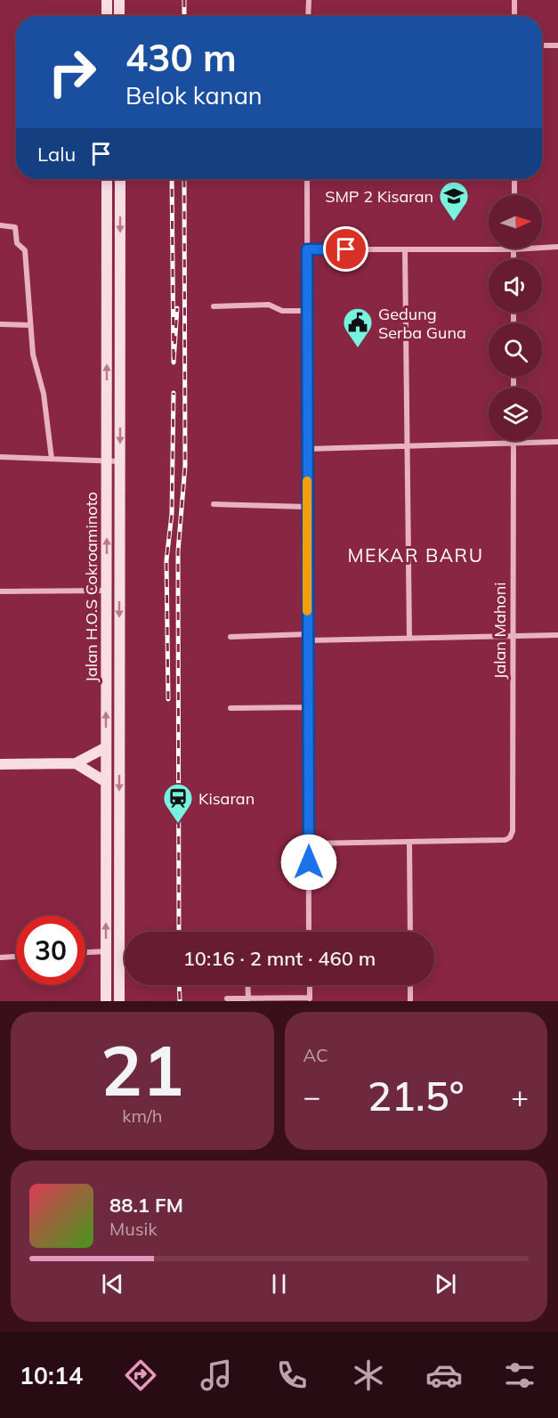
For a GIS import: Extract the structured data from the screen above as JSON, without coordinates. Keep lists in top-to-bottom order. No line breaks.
{"streets":{"main road":["Jalan H.O.S Cokroaminoto"],"street":["Jalan Mahoni"]},"districts":["MEKAR BARU"],"places":{"school or university":["SMP 2 Kisaran"],"public building":["Gedung Serba Guna"],"station":["Kisaran"]},"north":"right","page":{"turn":["430 m","Belok kanan"],"then":"Lalu","limit":"30","trip":"10:16 · 2 mnt · 460 m","tile":[["21","km/h"],"AC"],"heat":["−","21.5°","+"],"song":["88.1 FM","Musik"],"tabs":"10:14"}}
